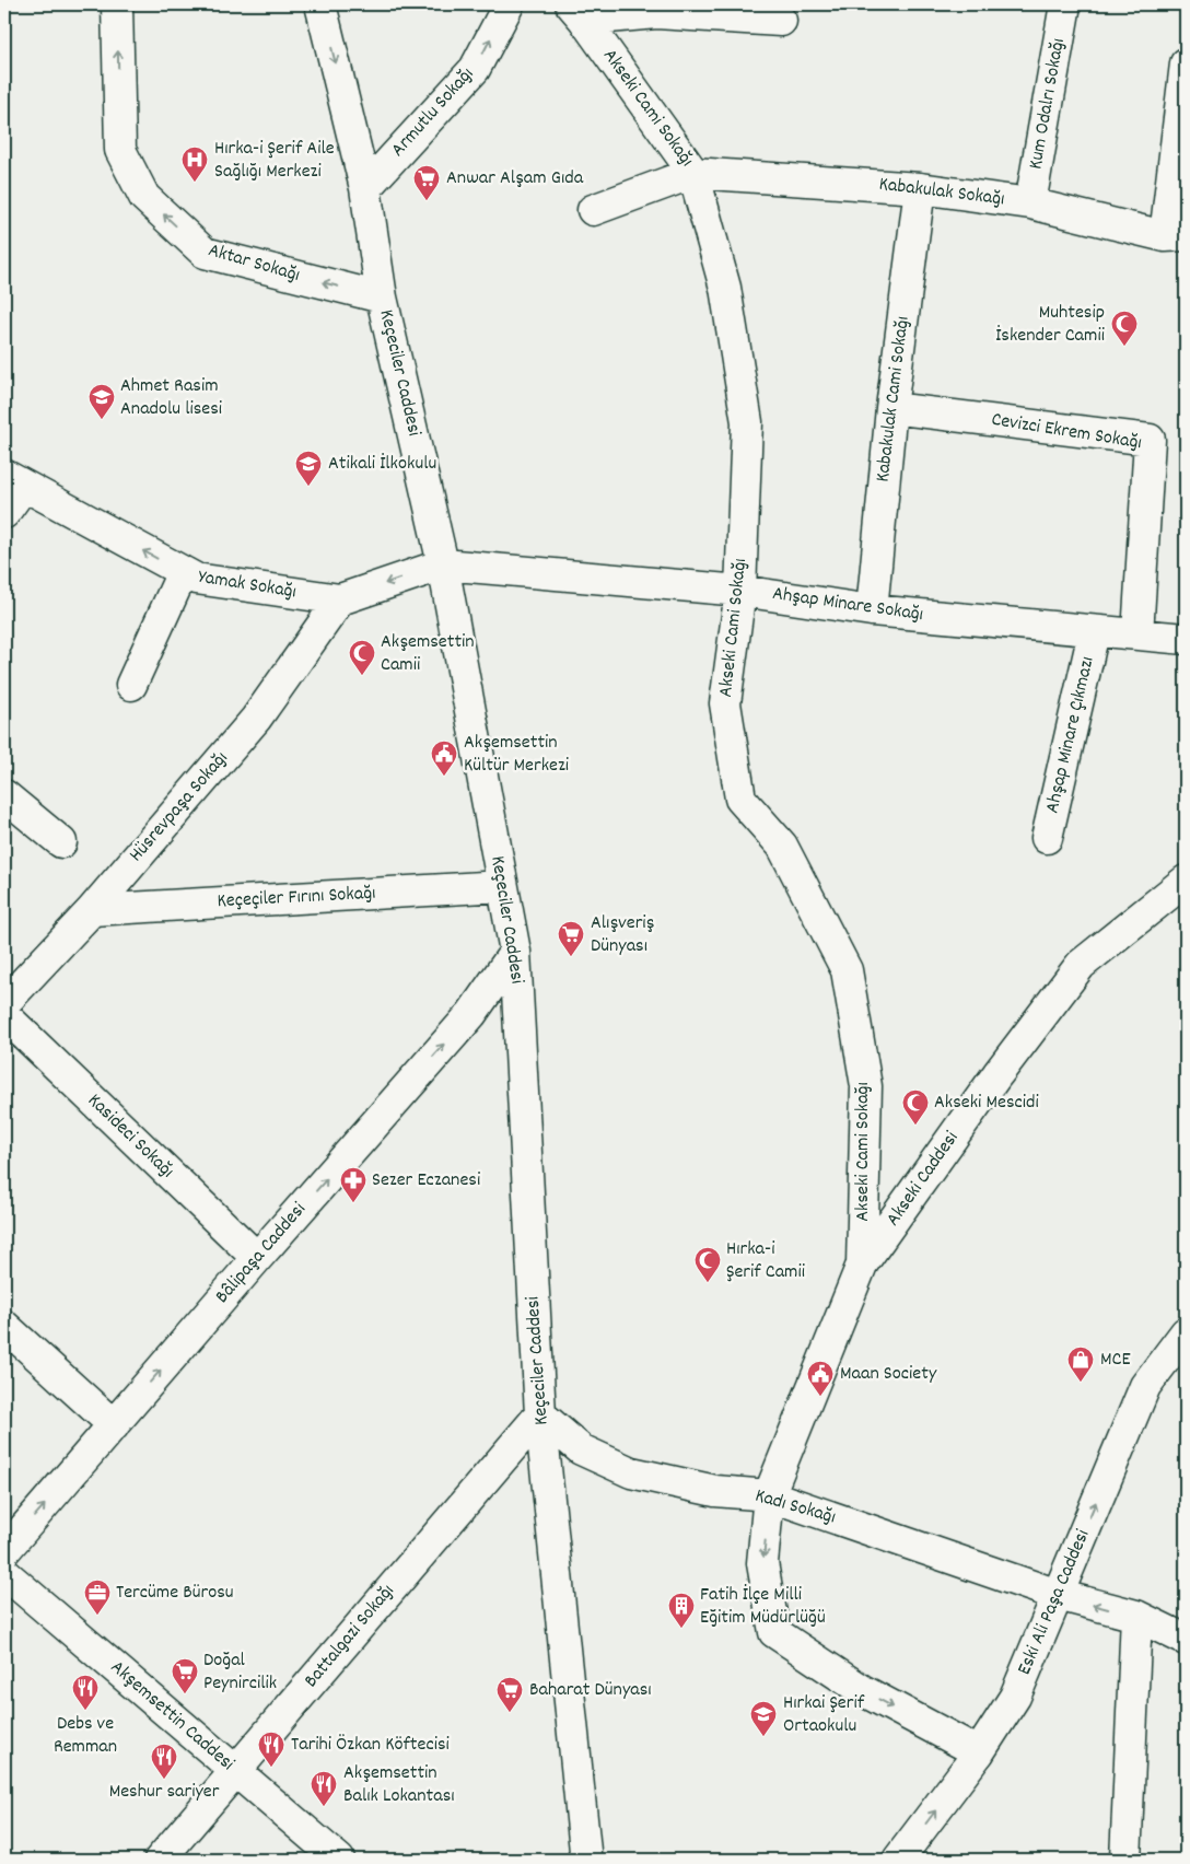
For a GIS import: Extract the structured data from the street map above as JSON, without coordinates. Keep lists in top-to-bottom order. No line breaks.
{"streets":{"street":["Kum Odalrı Sokağı","Akseki Cami Sokağı","Armutlu Sokağı","Kabakulak Sokağı","Aktar Sokağı","Keçeciler Caddesi","Kabakulak Cami Sokağı","Cevizci Ekrem Sokağı","Yamak Sokağı","Ahşap Minare Sokağı","Ahşap Minare Çıkmazı","Hüsrevpaşa Sokağı","Keçeçiler Fırını Sokağı","Kasideci Sokağı","Akseki Caddesi","Bâlipaşa Caddesi","Kadı Sokağı","Eski Ali Paşa Caddesi","Battalgazi Sokağı","Akşemsettin Caddesi"]},"crossings":[["Kum Odalrı Sokağı","Kabakulak Sokağı"],["Akseki Cami Sokağı","Kabakulak Sokağı"],["Akseki Cami Sokağı","Ahşap Minare Sokağı"],["Akseki Cami Sokağı","Akseki Caddesi"],["Armutlu Sokağı","Keçeciler Caddesi"],["Kabakulak Sokağı","Kabakulak Cami Sokağı"],["Aktar Sokağı","Keçeciler Caddesi"],["Keçeciler Caddesi","Yamak Sokağı"],["Keçeciler Caddesi","Ahşap Minare Sokağı"],["Keçeciler Caddesi","Keçeçiler Fırını Sokağı"],["Keçeciler Caddesi","Bâlipaşa Caddesi"],["Keçeciler Caddesi","Kadı Sokağı"],["Keçeciler Caddesi","Battalgazi Sokağı"],["Kabakulak Cami Sokağı","Cevizci Ekrem Sokağı"],["Kabakulak Cami Sokağı","Ahşap Minare Sokağı"],["Cevizci Ekrem Sokağı","Ahşap Minare Sokağı"],["Yamak Sokağı","Ahşap Minare Sokağı"],["Yamak Sokağı","Hüsrevpaşa Sokağı"],["Ahşap Minare Sokağı","Ahşap Minare Çıkmazı"],["Hüsrevpaşa Sokağı","Keçeçiler Fırını Sokağı"],["Kasideci Sokağı","Bâlipaşa Caddesi"],["Akseki Caddesi","Kadı Sokağı"],["Akseki Caddesi","Eski Ali Paşa Caddesi"],["Kadı Sokağı","Eski Ali Paşa Caddesi"],["Kadı Sokağı","Battalgazi Sokağı"],["Battalgazi Sokağı","Akşemsettin Caddesi"]],"one_way":["Armutlu Sokağı","Aktar Sokağı","Yamak Sokağı","Bâlipaşa Caddesi","Eski Ali Paşa Caddesi"],"places":{"hospital":["Hırka-i Şerif Aile Sağlığı Merkezi"],"supermarket":["Anwar Alşam Gıda","Alışveriş Dünyası","Doğal Peynircilik","Baharat Dünyası"],"mosque":["Muhtesip İskender Camii","Akşemsettin Camii","Akseki Mescidi","Hırka-i Şerif Camii"],"school or university":["Ahmet Rasim Anadolu lisesi","Atikali İlkokulu","Hırkai Şerif Ortaokulu"],"public building":["Akşemsettin Kültür Merkezi","Maan Society"],"pharmacy":["Sezer Eczanesi"],"shop":["MCE"],"office":["Tercüme Bürosu"],"building":["Fatih İlçe Milli Eğitim Müdürlüğü"],"restaurant":["Debs ve Remman","Tarihi Özkan Köftecisi","Meshur sariyer","Akşemsettin Balık Lokantası"]}}
